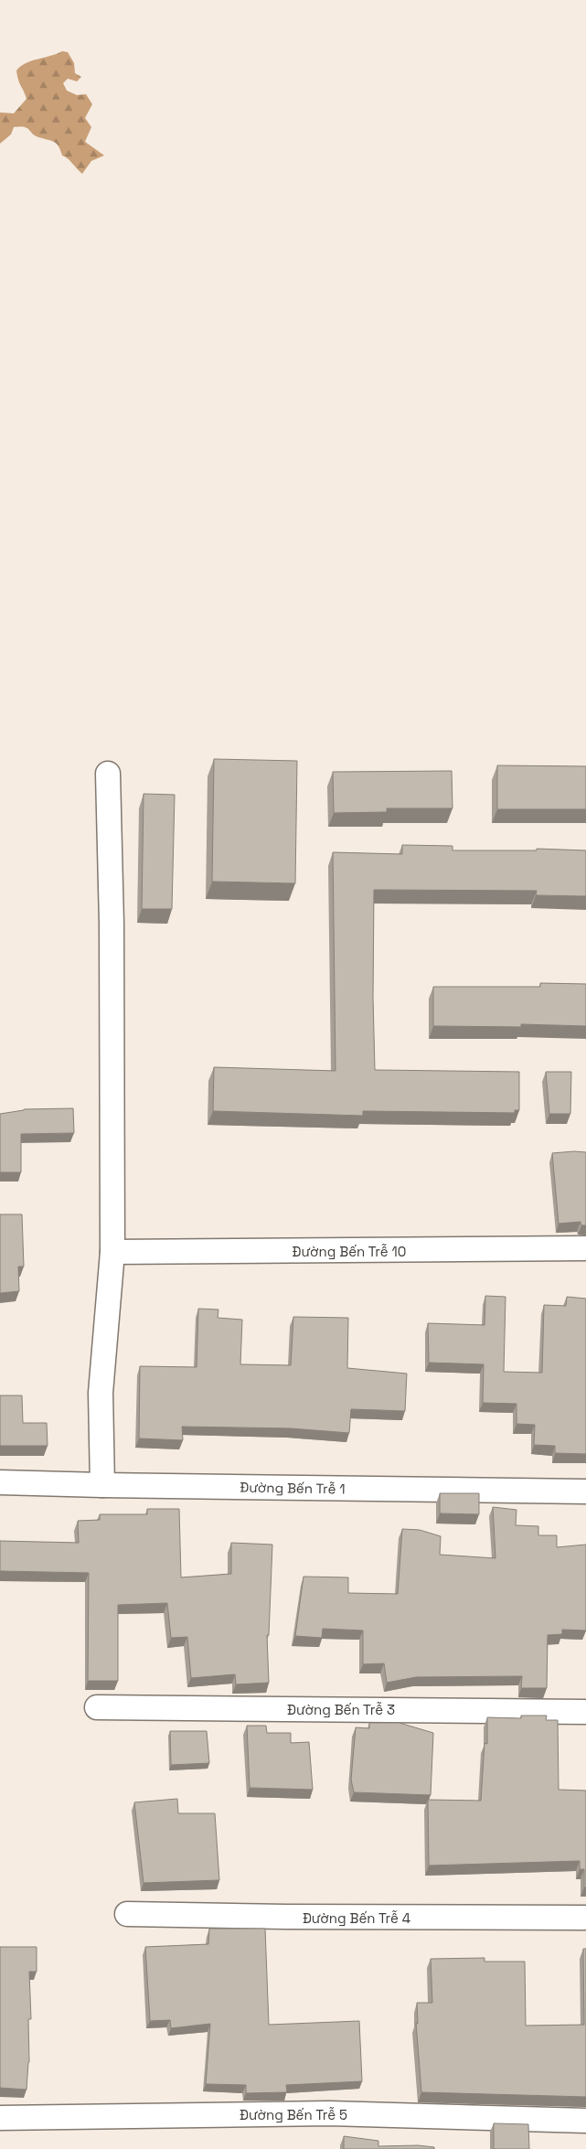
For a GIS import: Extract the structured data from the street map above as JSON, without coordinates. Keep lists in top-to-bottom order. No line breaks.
{"streets":{"street":["Đường Bến Trễ 10","Đường Bến Trễ 1","Đường Bến Trễ 3","Đường Bến Trễ 4","Đường Bến Trễ 5"]}}
